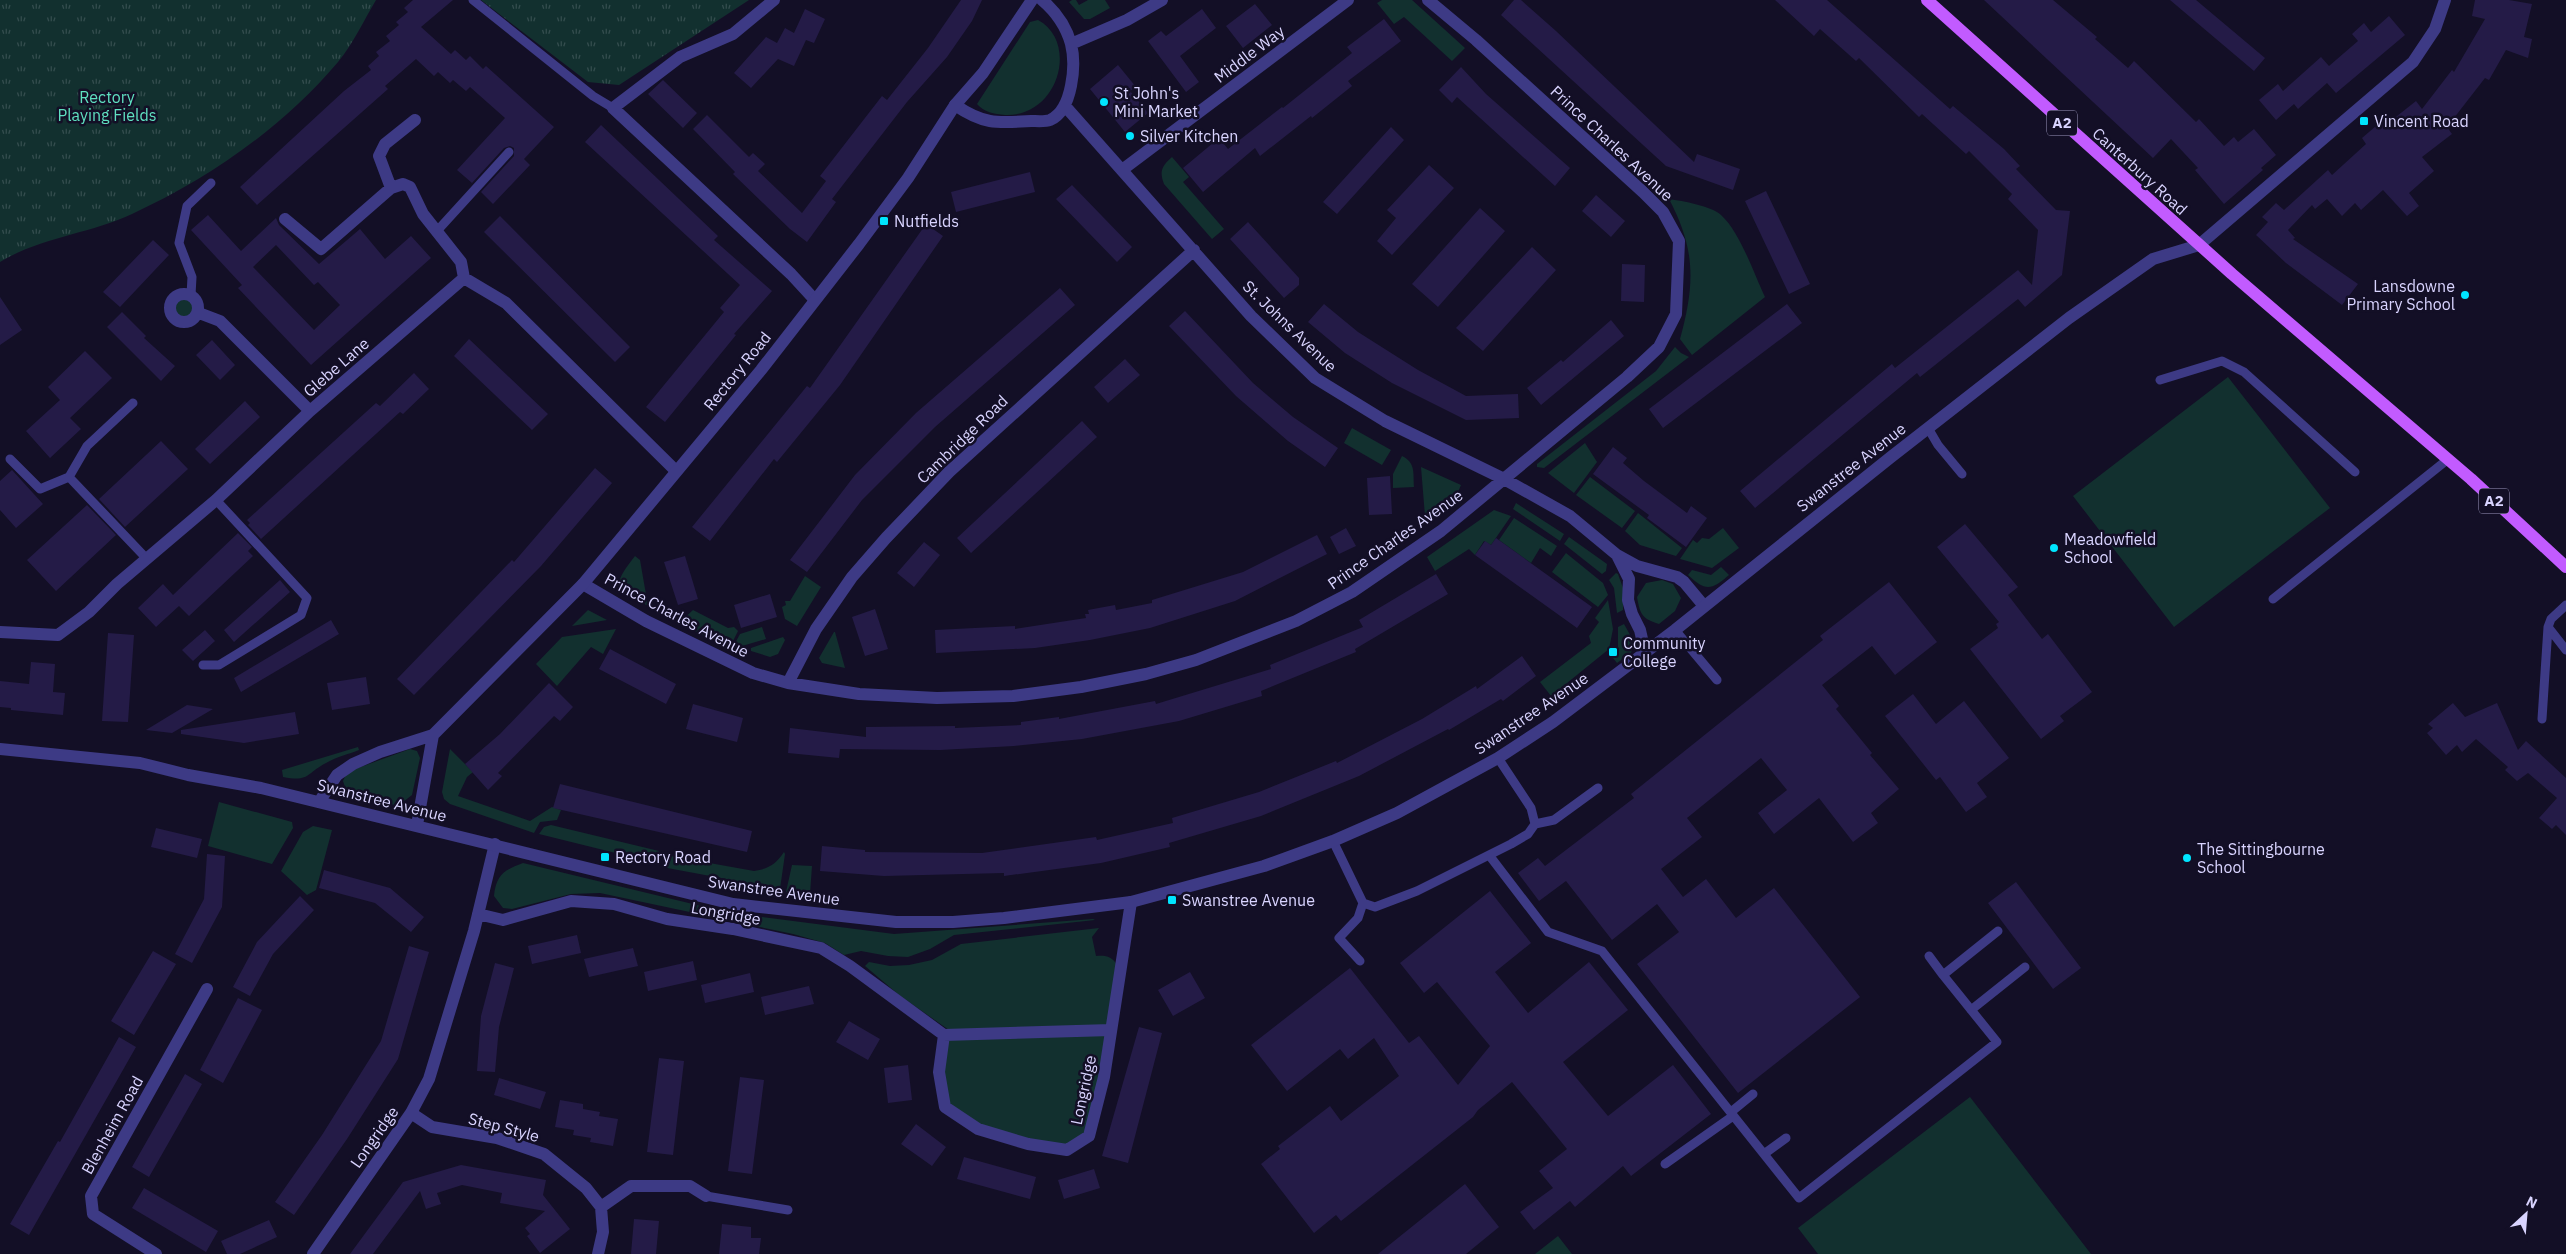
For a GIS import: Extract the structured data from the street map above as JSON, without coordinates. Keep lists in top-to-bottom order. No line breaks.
{"streets":{"main road":["A2","Canterbury Road"],"street":["Middle Way","Prince Charles Avenue","St. Johns Avenue","Glebe Lane","Rectory Road","Cambridge Road","Swanstree Avenue","Longridge","Blenheim Road","Step Style"]},"crossings":[["Middle Way","St. Johns Avenue"],["A2","Canterbury Road"],["A2","Swanstree Avenue"],["Prince Charles Avenue","St. Johns Avenue"],["Prince Charles Avenue","Rectory Road"],["Prince Charles Avenue","Cambridge Road"],["Canterbury Road","Swanstree Avenue"],["St. Johns Avenue","Cambridge Road"],["St. Johns Avenue","Swanstree Avenue"],["Rectory Road","Swanstree Avenue"],["Swanstree Avenue","Longridge"],["Longridge","Step Style"]],"parks":["Rectory Playing Fields"],"places":{"other":["St John's Mini Market","Silver Kitchen","Lansdowne Primary School","Meadowfield School","The Sittingbourne School"],"transit":["Vincent Road","Nutfields","Community College","Rectory Road","Swanstree Avenue"]},"north":"top right"}
